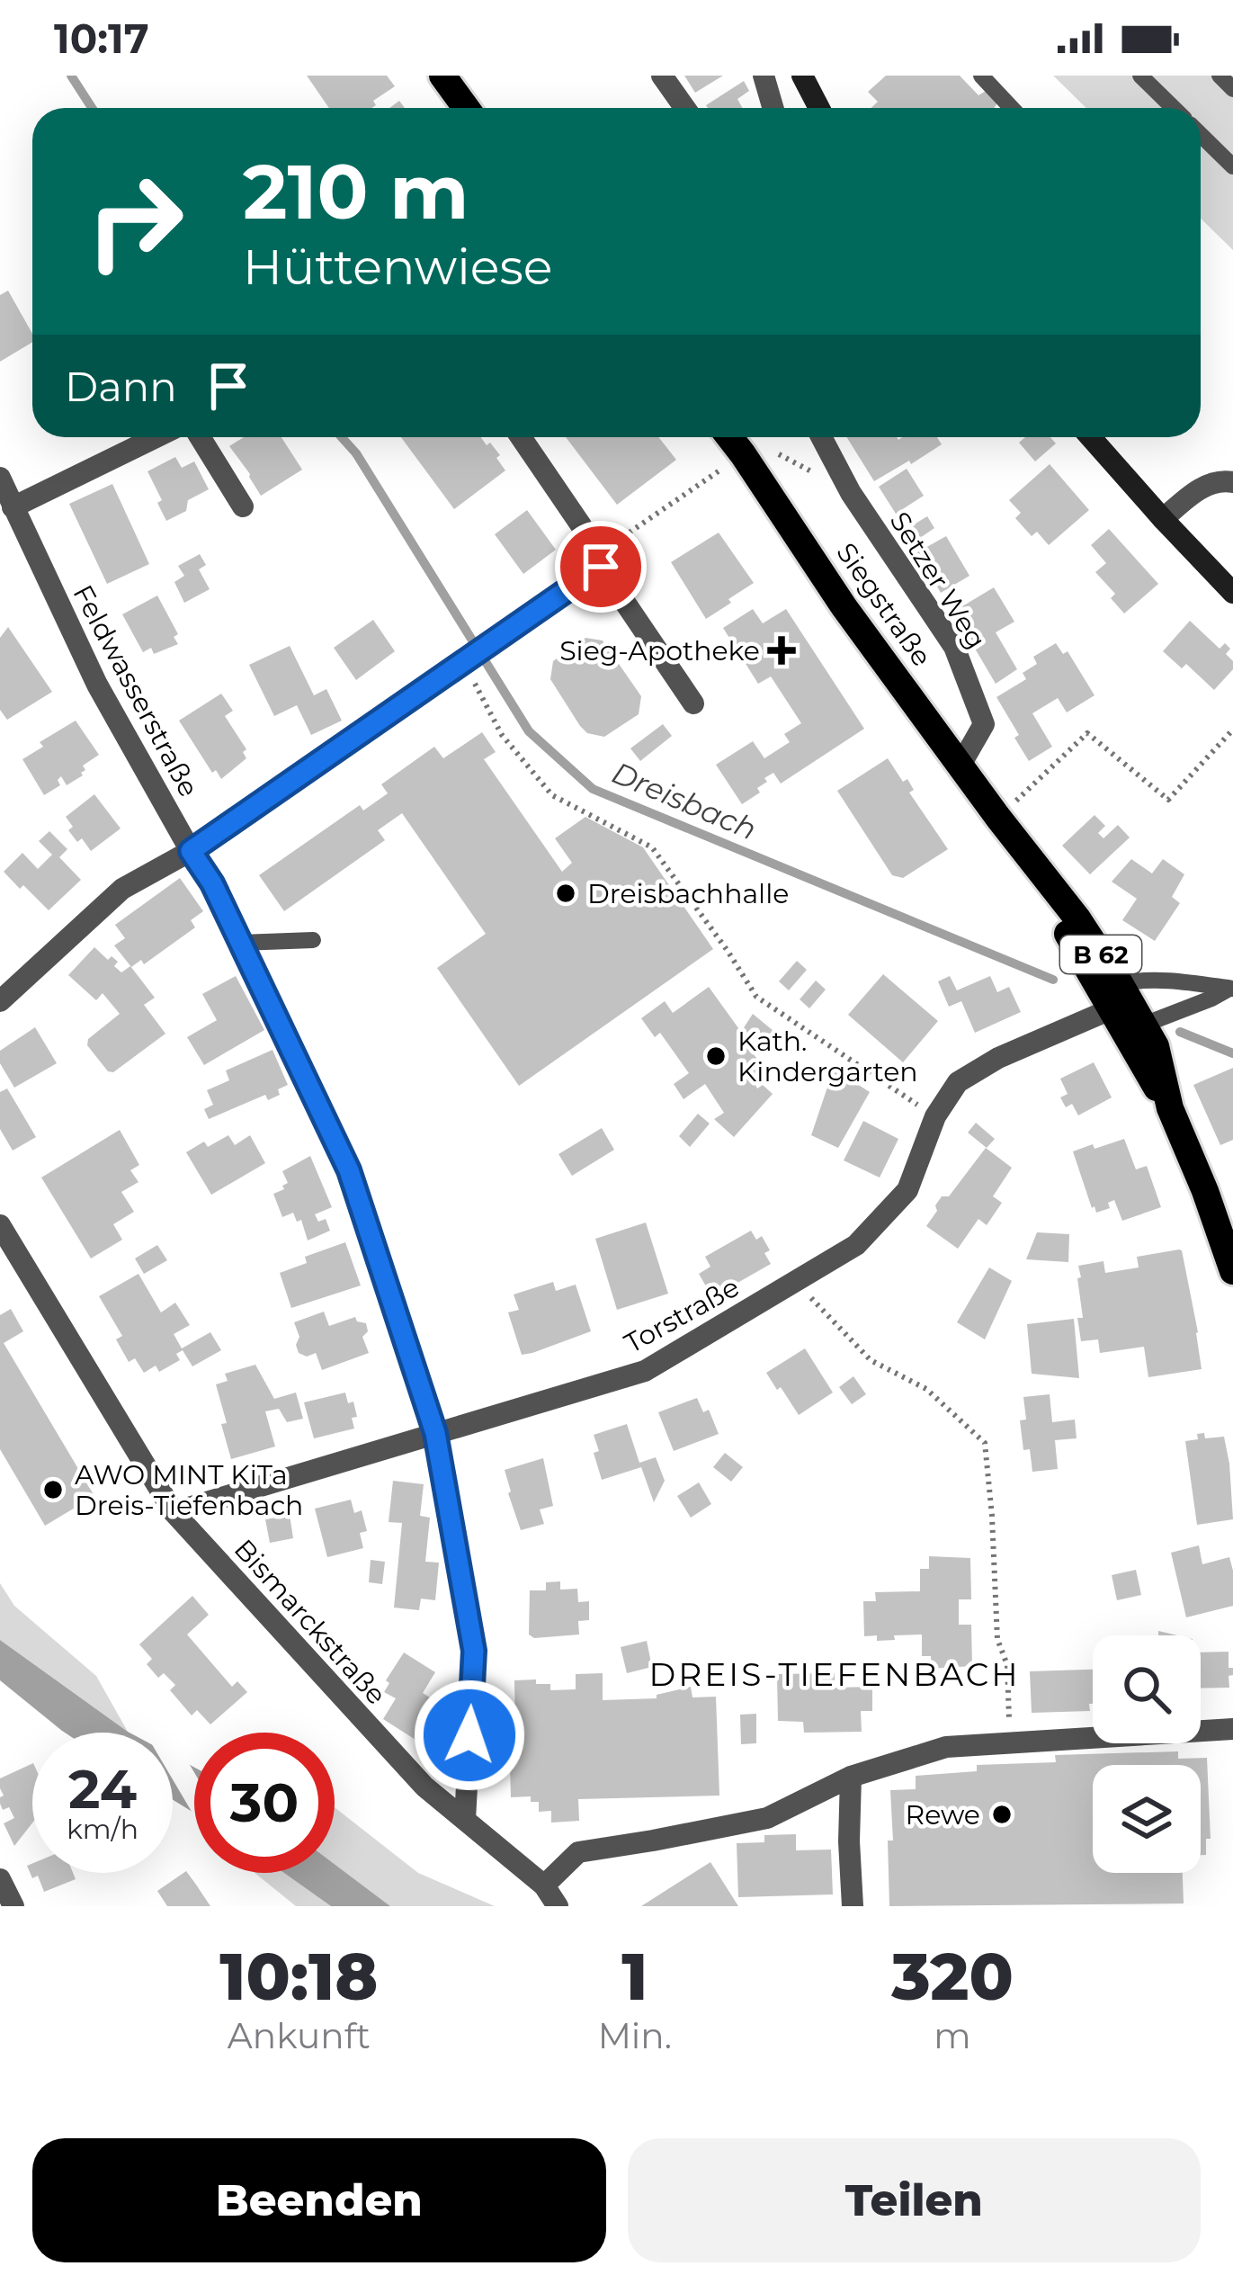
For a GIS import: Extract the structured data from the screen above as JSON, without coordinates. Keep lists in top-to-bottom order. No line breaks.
{"streets":{"main road":["Siegstraße","B 62"],"street":["Setzer Weg","Feldwasserstraße","Torstraße","Bismarckstraße"]},"crossings":[["Setzer Weg","Siegstraße"],["Siegstraße","Torstraße"],["Feldwasserstraße","Torstraße"],["Feldwasserstraße","Bismarckstraße"],["Torstraße","Bismarckstraße"]],"districts":["DREIS-TIEFENBACH"],"water":["Dreisbach"],"places":{"health":["Sieg-Apotheke"],"other":["Dreisbachhalle","Kath. Kindergarten","AWO MINT KiTa Dreis-Tiefenbach","Rewe"]},"page":{"status":"10:17","turn":["210 m","Hüttenwiese"],"then":"Dann","speed":"24 km/h","limit":"30","eta":["10:18","Ankunft","1","Min.","320","m"],"buttons":["Beenden","Teilen"]}}
